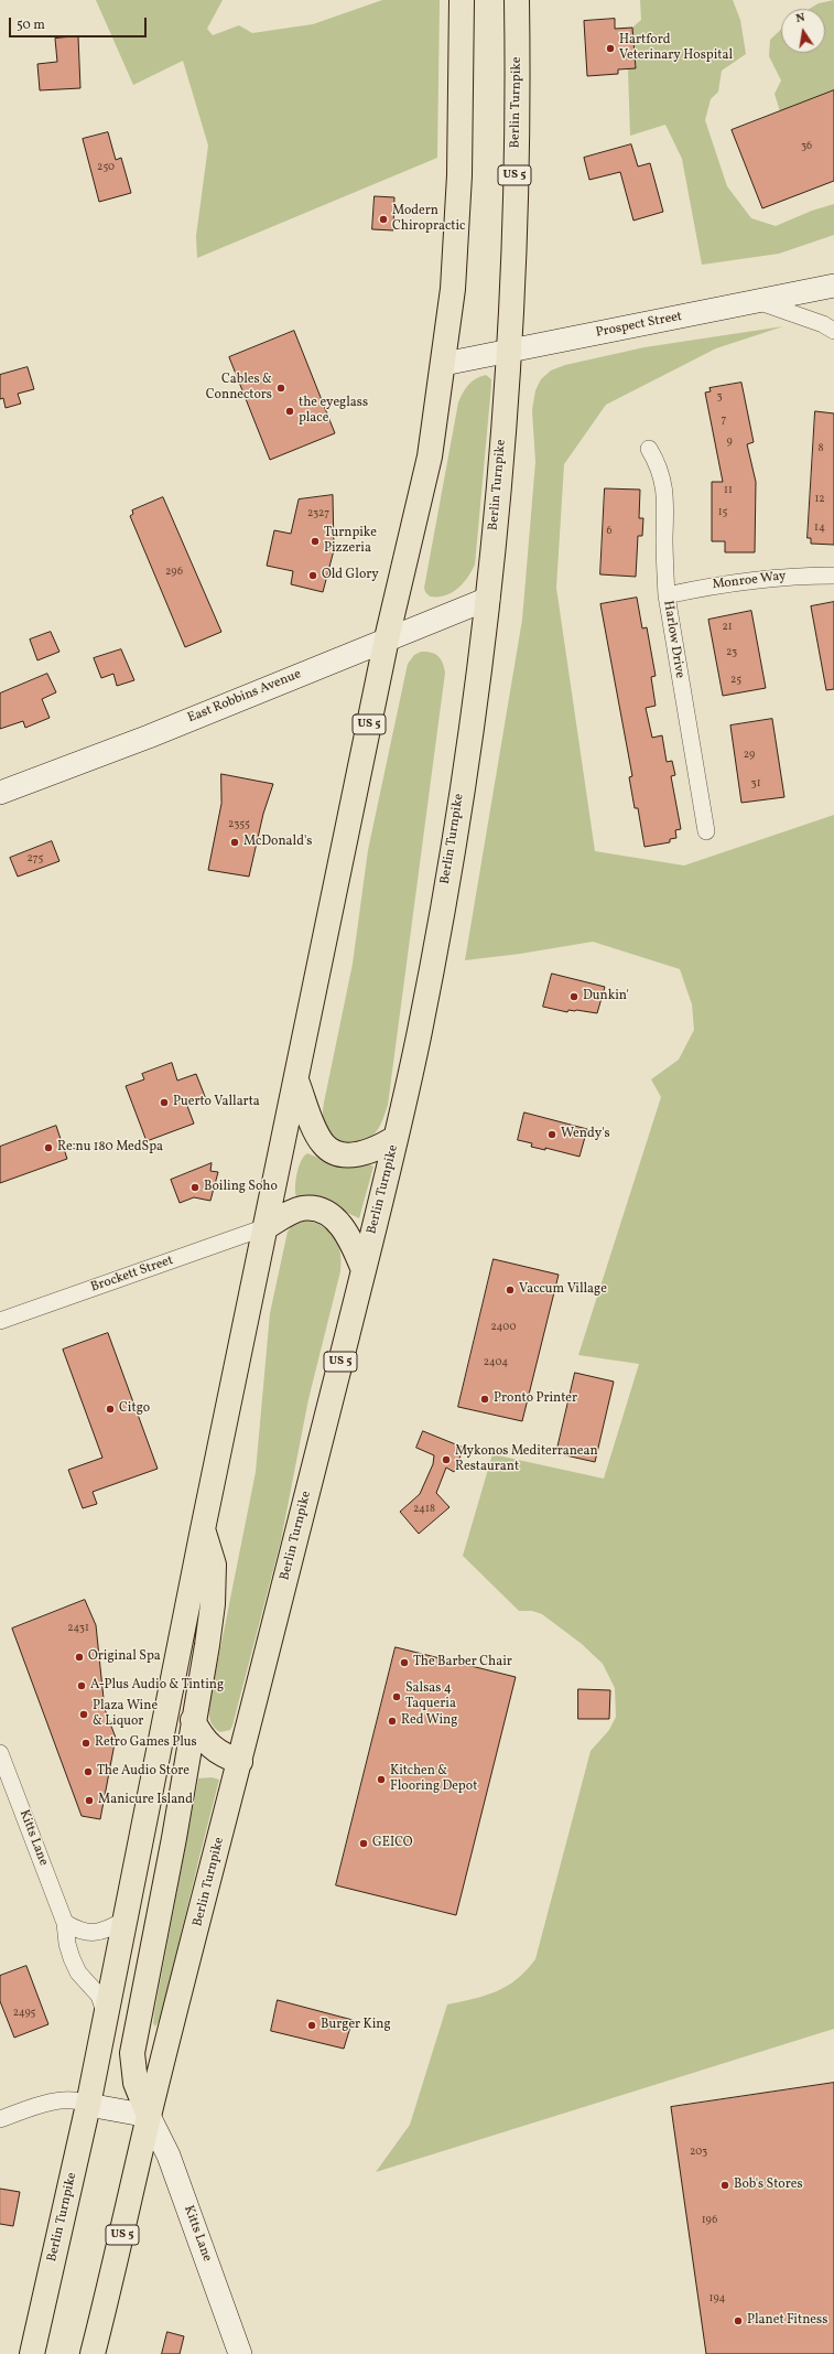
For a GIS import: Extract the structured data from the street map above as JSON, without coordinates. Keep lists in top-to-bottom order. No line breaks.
{"streets":{"highway":["Berlin Turnpike","US 5"],"main road":["Prospect Street","East Robbins Avenue","Kitts Lane"],"street":["Monroe Way","Harlow Drive","Brockett Street"]},"crossings":[["Berlin Turnpike","Prospect Street"],["Berlin Turnpike","East Robbins Avenue"],["Berlin Turnpike","Brockett Street"],["Berlin Turnpike","Kitts Lane"],["Monroe Way","Harlow Drive"]],"places":["Hartford Veterinary Hospital","Modern Chiropractic","Cables & Connectors","the eyeglass place","Turnpike Pizzeria","Old Glory","McDonald's","Dunkin'","Puerto Vallarta","Wendy's","Re:nu 180 MedSpa","Boiling Soho","Vaccum Village","Pronto Printer","Citgo","Mykonos Mediterranean Restaurant","Original Spa","The Barber Chair","A-Plus Audio & Tinting","Salsas 4 Taqueria","Plaza Wine & Liquor","Red Wing","Retro Games Plus","The Audio Store","Kitchen & Flooring Depot","Manicure Island","GEICO","Burger King","Bob's Stores","Planet Fitness"],"house_numbers":["36","250","3","7","9","8","11","12","15","2327","14","6","296","21","23","25","29","31","2355","275","2400","2404","2418","2431","2495","203","196","194"],"scale_bar":"50 m","north":"top"}
